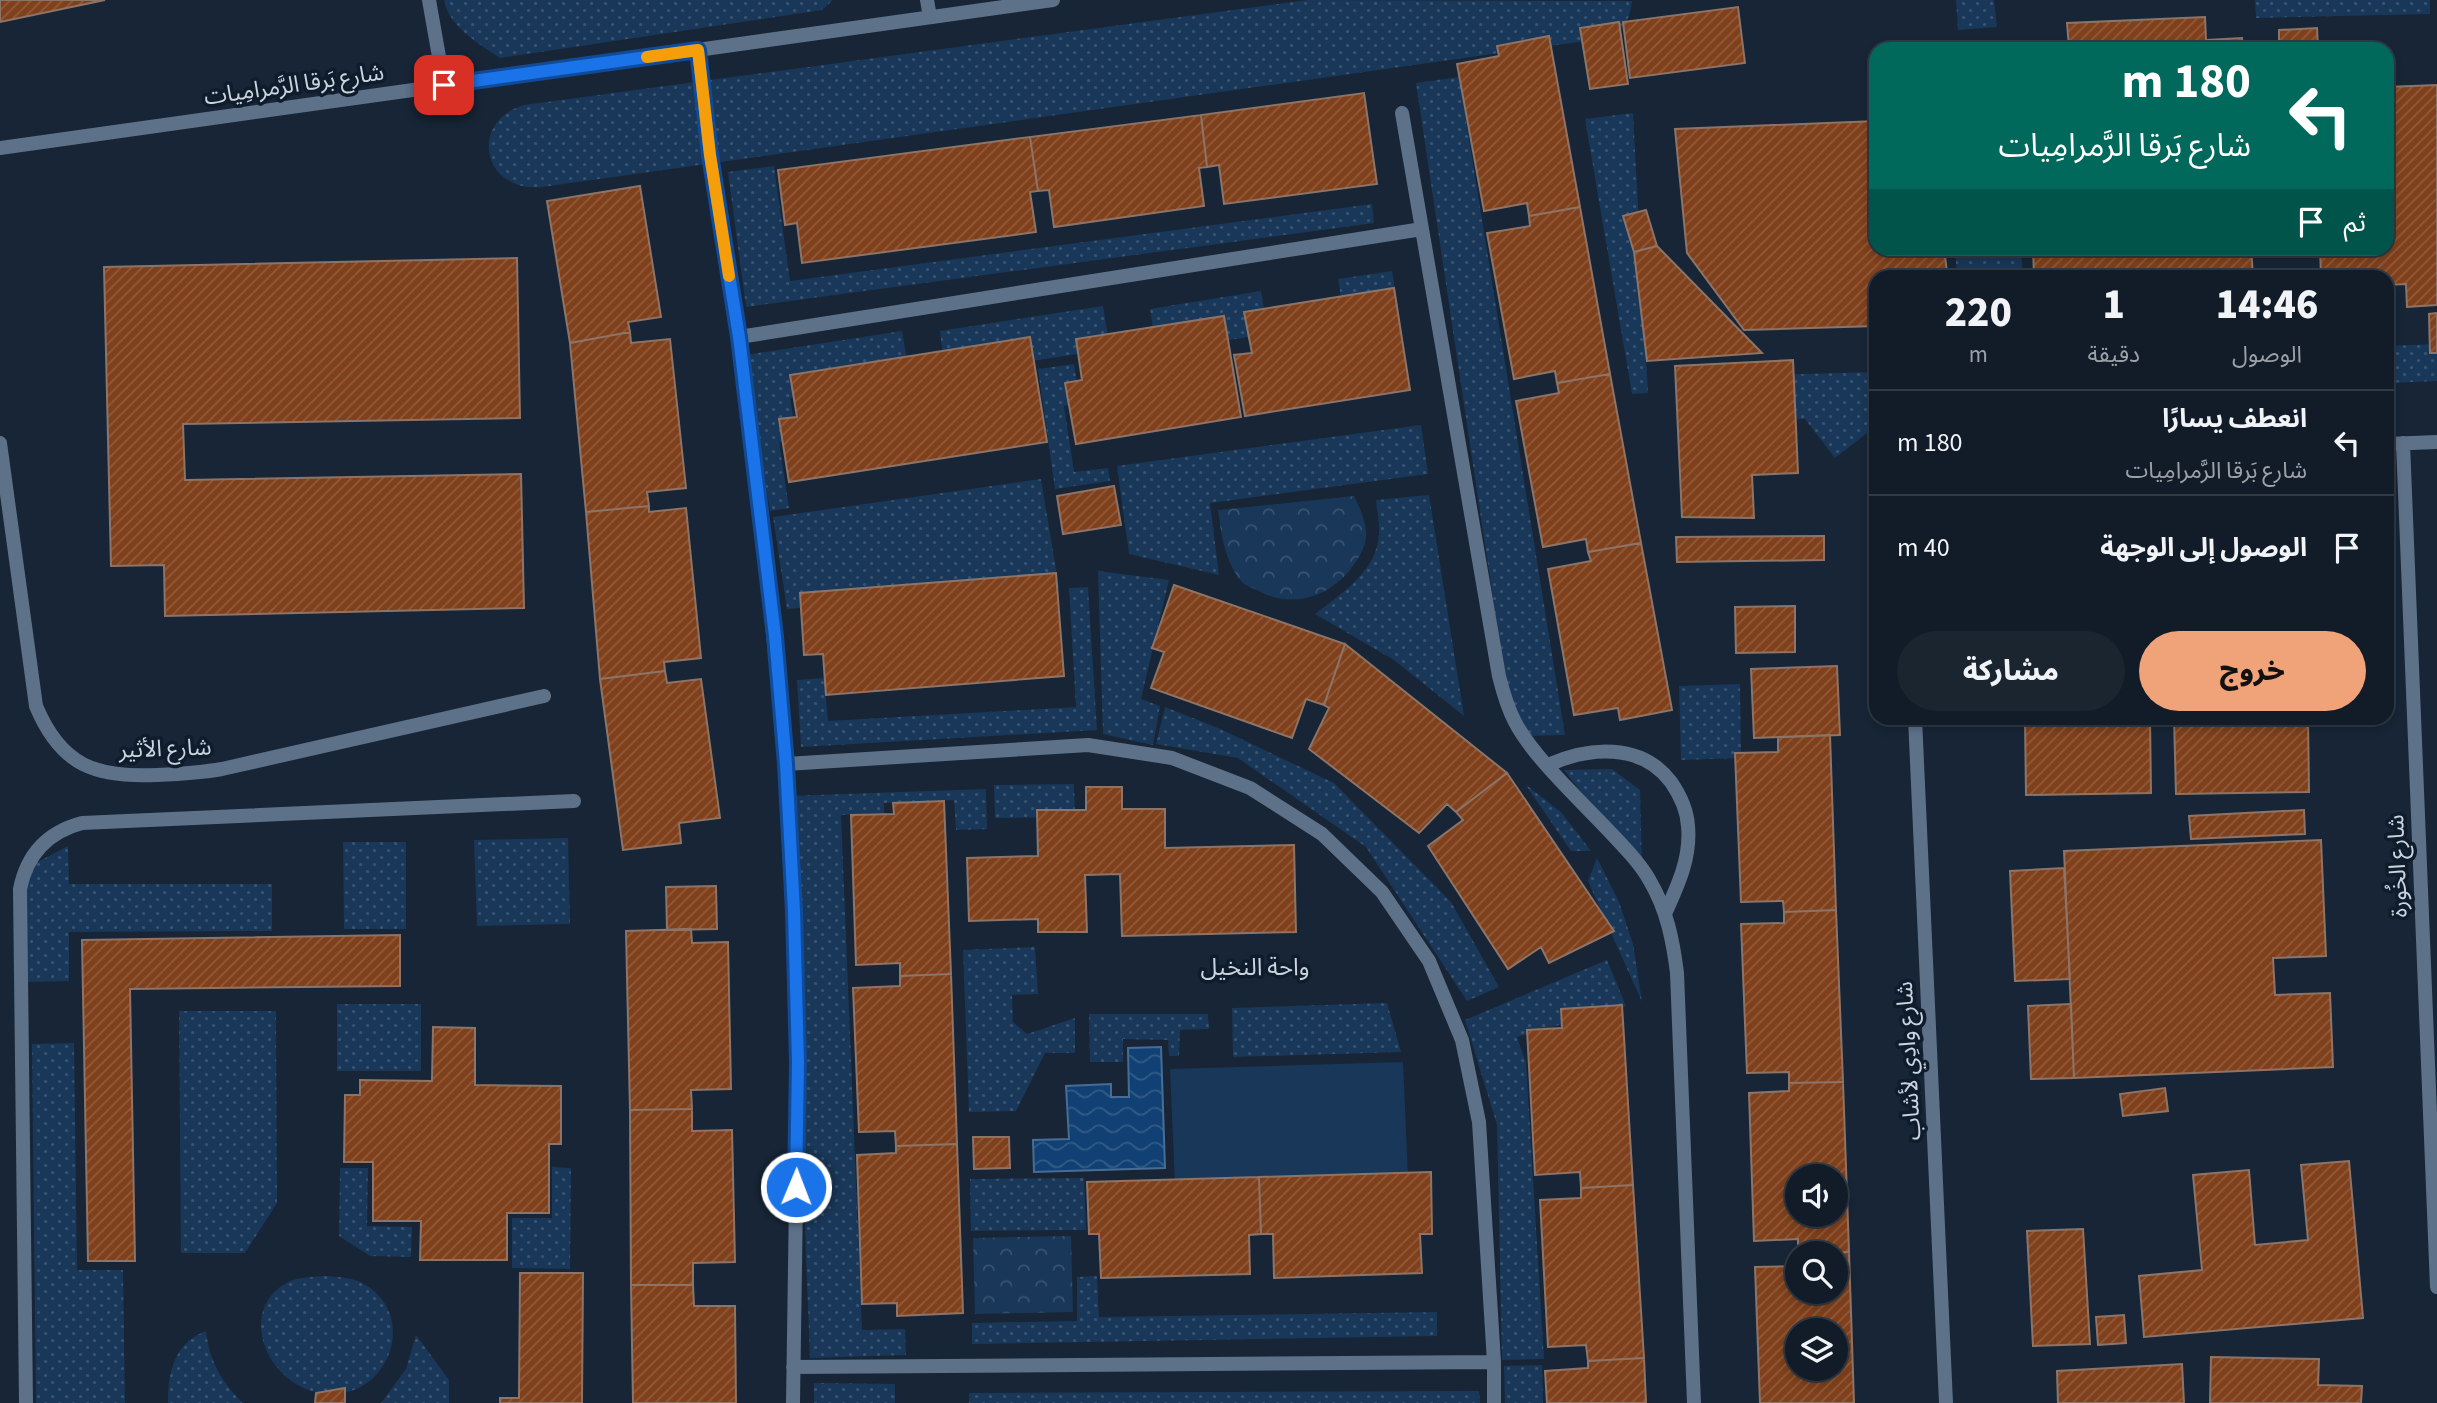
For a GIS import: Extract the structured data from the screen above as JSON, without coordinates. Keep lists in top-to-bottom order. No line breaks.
{"streets":{"street":["شارع بَرقا الرَّمرامِيات","شارع الأثير","شارع الخُورة","شارع وادِي لأشاب"]},"districts":["واحة النخيل"],"page":{"turn":["180 m","شارع بَرقا الرَّمرامِيات"],"then":"ثم","eta":["14:46","الوصول","1","دقيقة","220","m"],"list":[{"name":"انعطف يسارًا","note":"شارع بَرقا الرَّمرامِيات","value":"180 m"},{"name":"الوصول إلى الوجهة","value":"40 m"}],"buttons":["خروج","مشاركة"]}}
